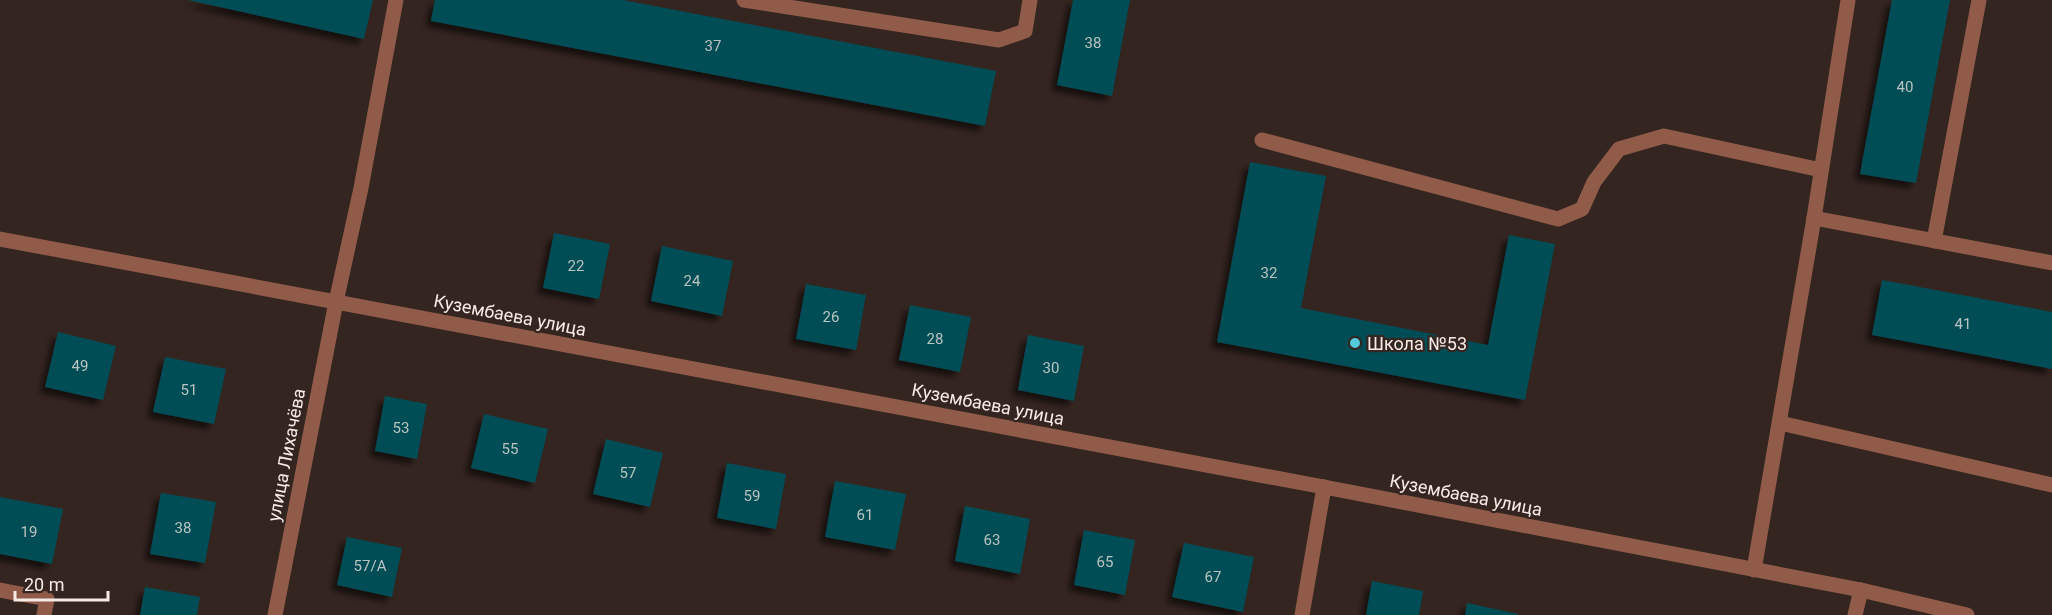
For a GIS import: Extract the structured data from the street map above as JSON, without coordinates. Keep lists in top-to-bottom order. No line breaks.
{"streets":{"street":["Кузембаева улица","улица Лихачёва"]},"crossings":[["Кузембаева улица","улица Лихачёва"]],"places":["Школа №53"],"house_numbers":["38","37","40","22","32","24","26","41","28","49","30","51","53","55","57","59","61","38","19","63","65","57/А","67"],"scale_bar":"20 m"}
